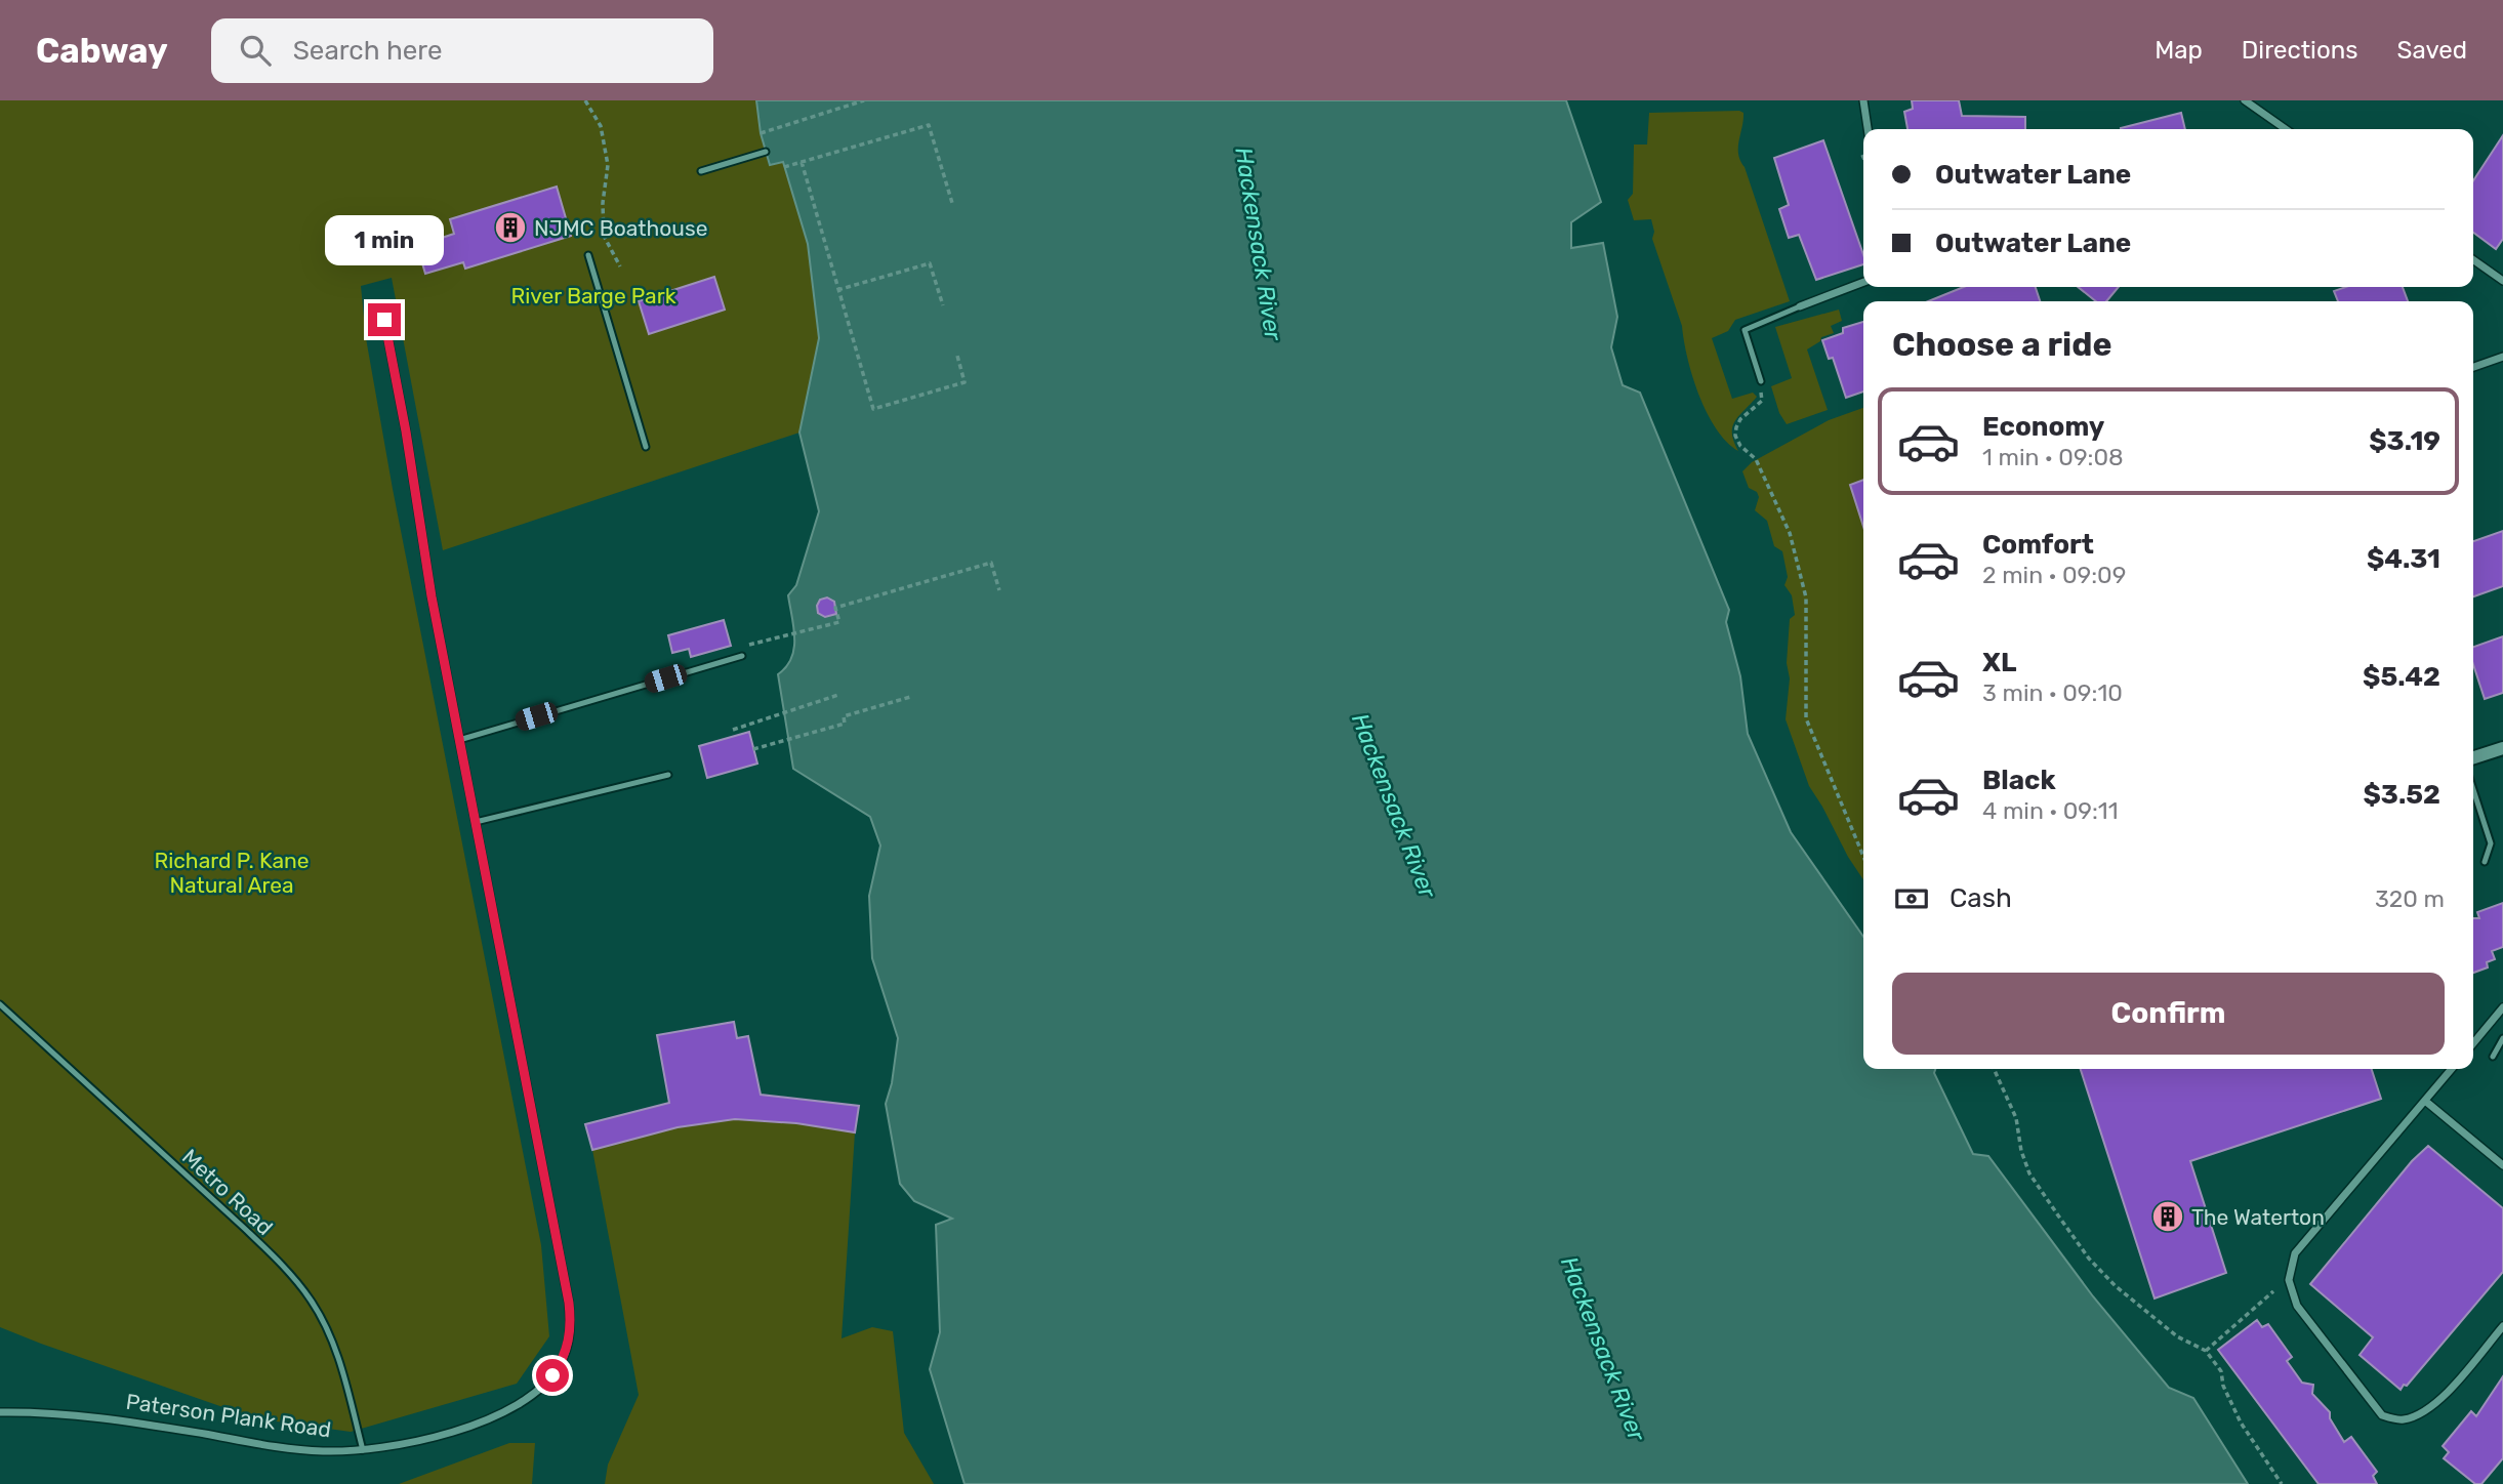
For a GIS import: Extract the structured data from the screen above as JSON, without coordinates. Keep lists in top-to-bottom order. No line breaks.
{"streets":{"street":["Paterson Plank Road"],"lane":["Metro Road"]},"crossings":[["Metro Road","Paterson Plank Road"]],"water":["Hackensack River"],"parks":["River Barge Park","Richard P. Kane Natural Area"],"places":{"building":["NJMC Boathouse","The Waterton"]},"page":{"header":"Cabway","search":"Search here","nav":["Map","Directions","Saved"],"banner":["Outwater Lane","Outwater Lane"],"bubble":"1 min","heading":"Choose a ride","list":[{"name":"Economy","note":"1 min · 09:08","value":"$3.19"},{"name":"Comfort","note":"2 min · 09:09","value":"$4.31"},{"name":"XL","note":"3 min · 09:10","value":"$5.42"},{"name":"Black","note":"4 min · 09:11","value":"$3.52"}],"pay":["Cash","320 m"],"buttons":"Confirm"}}
